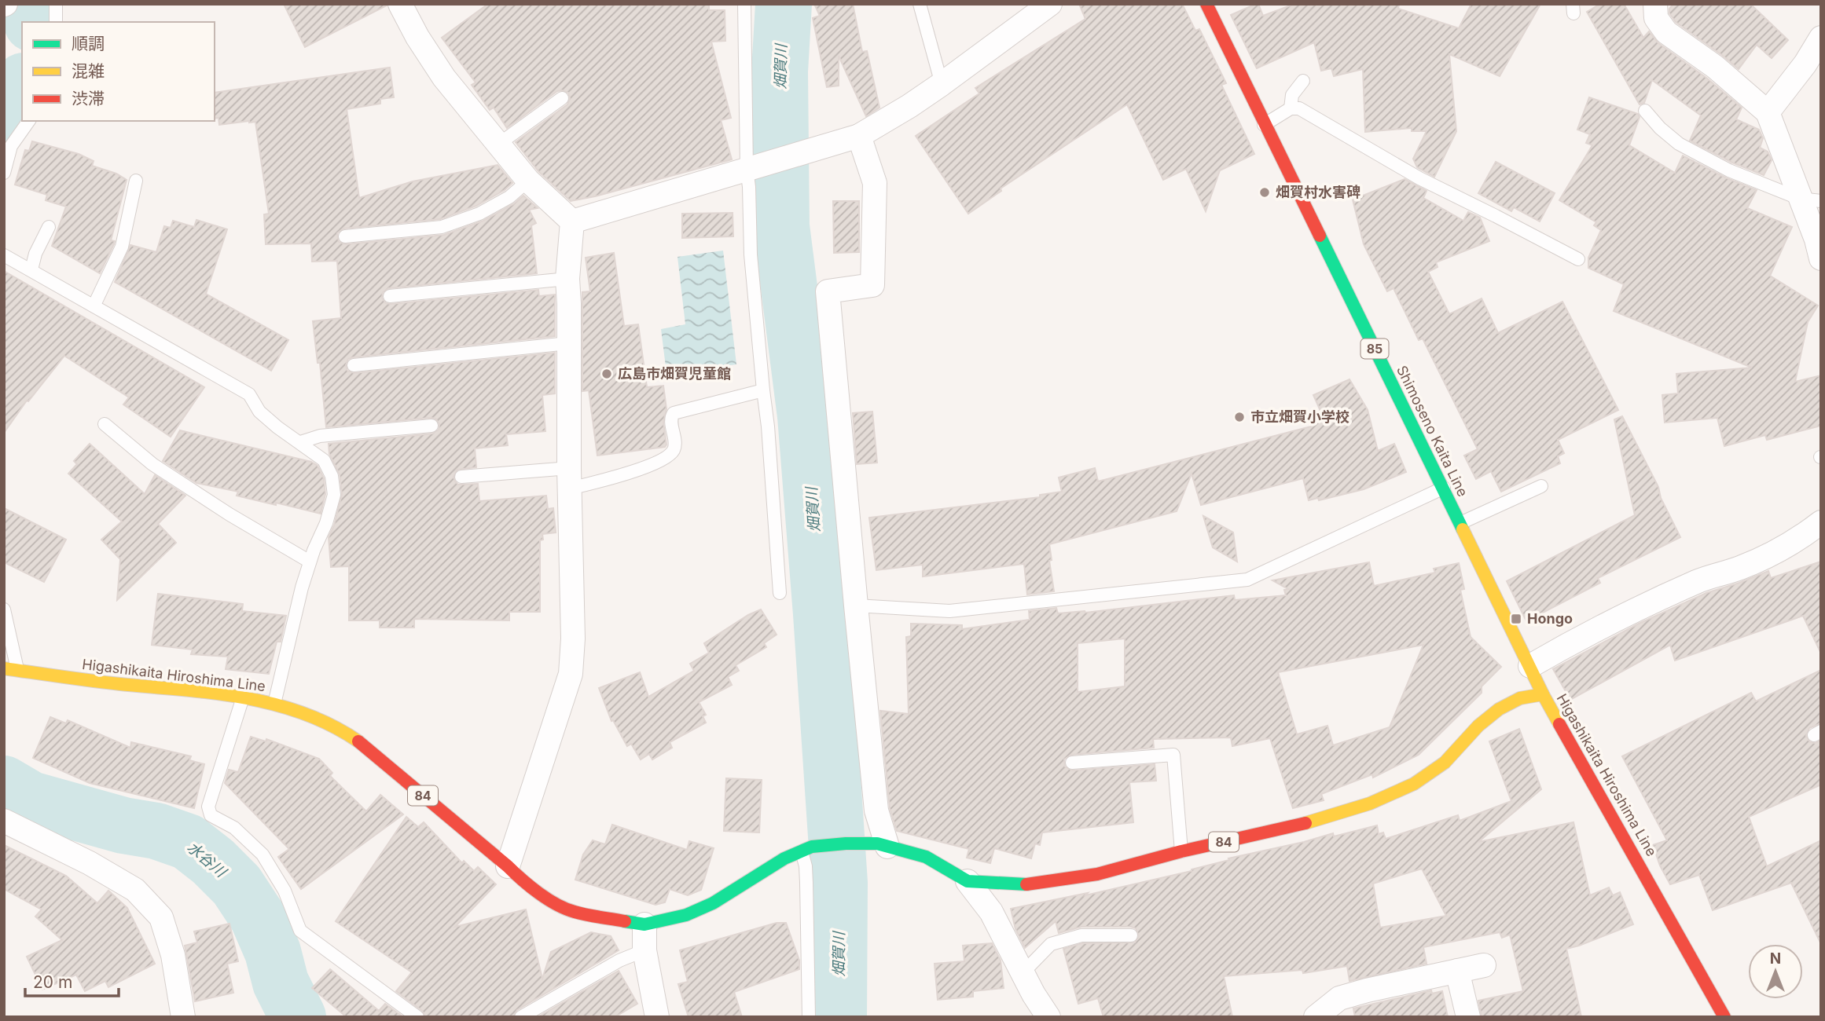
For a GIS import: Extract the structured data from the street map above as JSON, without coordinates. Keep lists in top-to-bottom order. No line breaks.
{"streets":{"main road":["85","Shimoseno Kaita Line","Higashikaita Hiroshima Line","84"]},"crossings":[["Shimoseno Kaita Line","Higashikaita Hiroshima Line"]],"water":["畑賀川","水谷川"],"places":{"other":["畑賀村水害碑","広島市畑賀児童館","市立畑賀小学校"],"transit":["Hongo"]},"legend":["順調","混雑","渋滞"],"scale_bar":"20 m","north":"top"}
